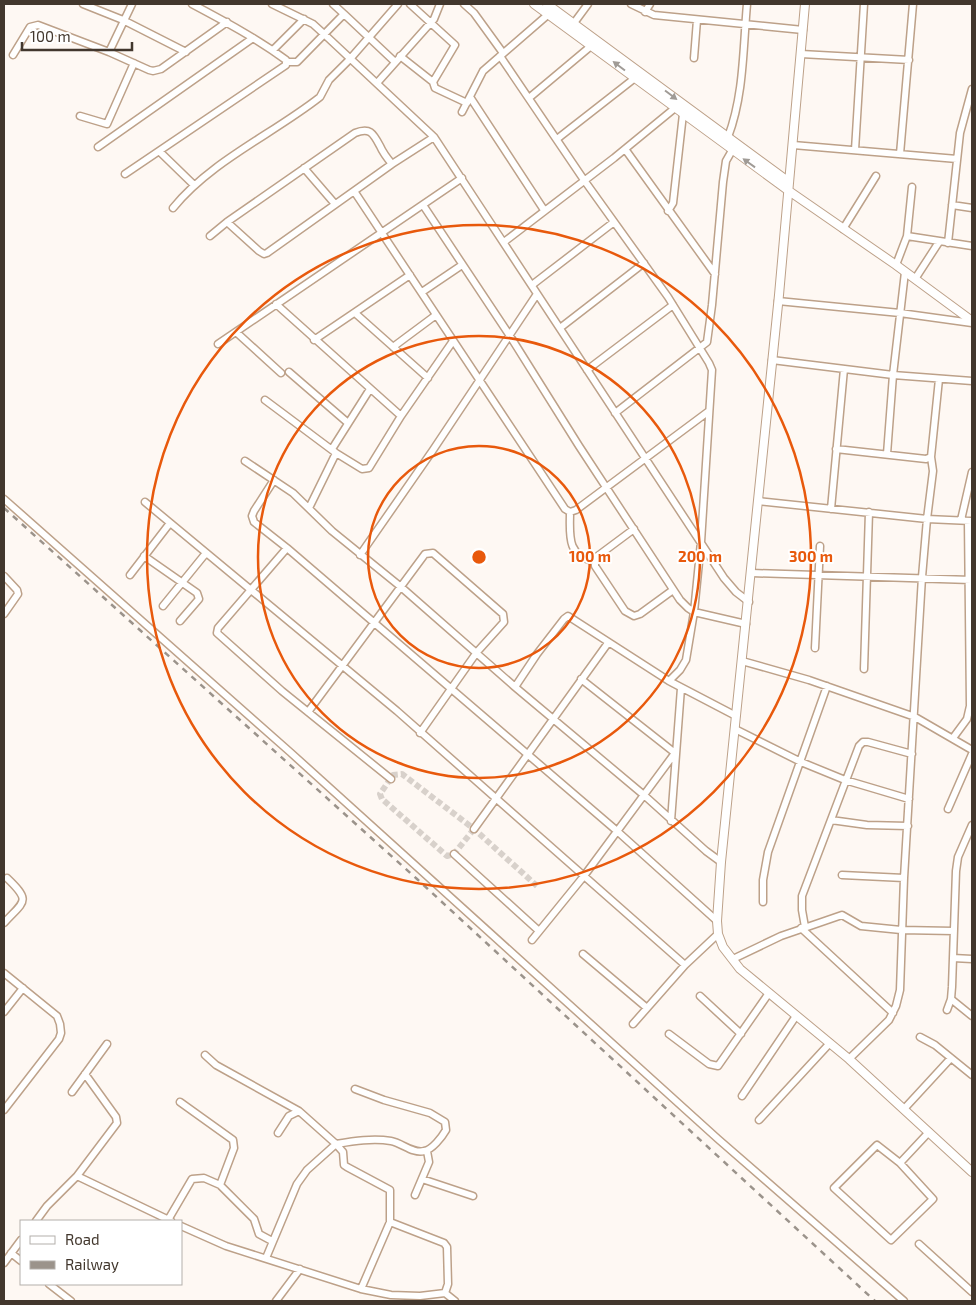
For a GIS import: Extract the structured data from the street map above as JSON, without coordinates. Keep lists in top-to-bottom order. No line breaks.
{"legend":["Road","Railway"],"scale_bar":"100 m","rings":["100 m","200 m","300 m"]}
